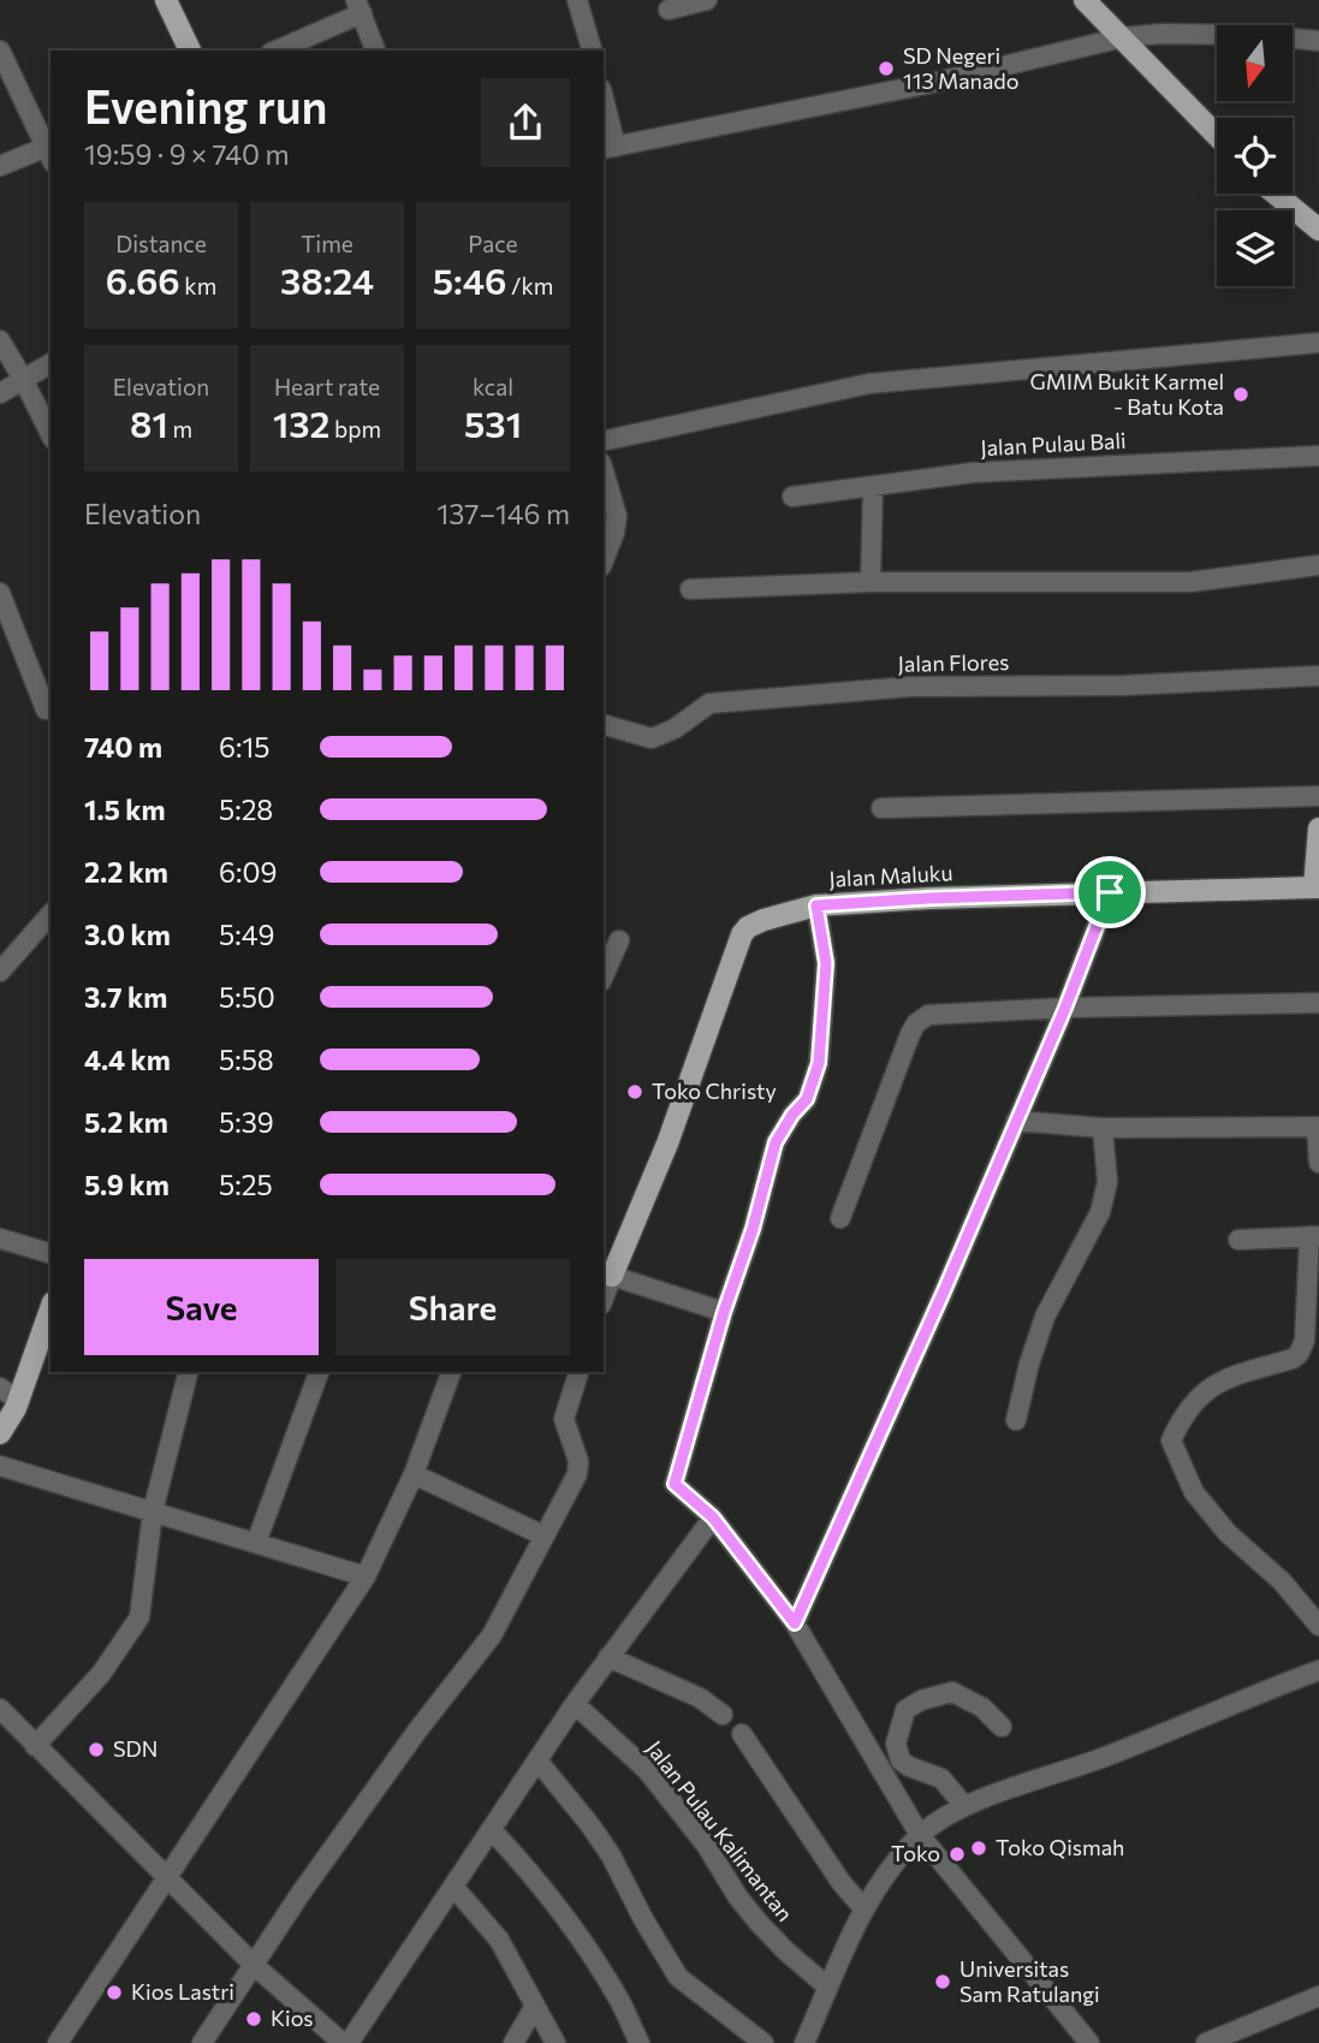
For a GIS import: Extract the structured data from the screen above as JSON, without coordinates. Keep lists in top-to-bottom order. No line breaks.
{"streets":{"main road":["Jalan Maluku"],"street":["Jalan Pulau Bali","Jalan Flores","Jalan Pulau Kalimantan"]},"places":["SD Negeri 113 Manado","GMIM Bukit Karmel - Batu Kota","Toko Christy","SDN","Toko Qismah","Toko","Universitas Sam Ratulangi","Kios Lastri","Kios"],"north":"bottom","page":{"heading":["Evening run","19:59 · 9 × 740 m"],"stats":[["Distance","6.66 km"],["Time","38:24"],["Pace","5:46 /km"],["Elevation","81 m"],["Heart rate","132 bpm"],["kcal","531"]],"chart":["Elevation","137–146 m"],"list":[{"name":"740 m","note":"6:15"},{"name":"1.5 km","note":"5:28"},{"name":"2.2 km","note":"6:09"},{"name":"3.0 km","note":"5:49"},{"name":"3.7 km","note":"5:50"},{"name":"4.4 km","note":"5:58"},{"name":"5.2 km","note":"5:39"},{"name":"5.9 km","note":"5:25"}],"buttons":["Save","Share"]}}
